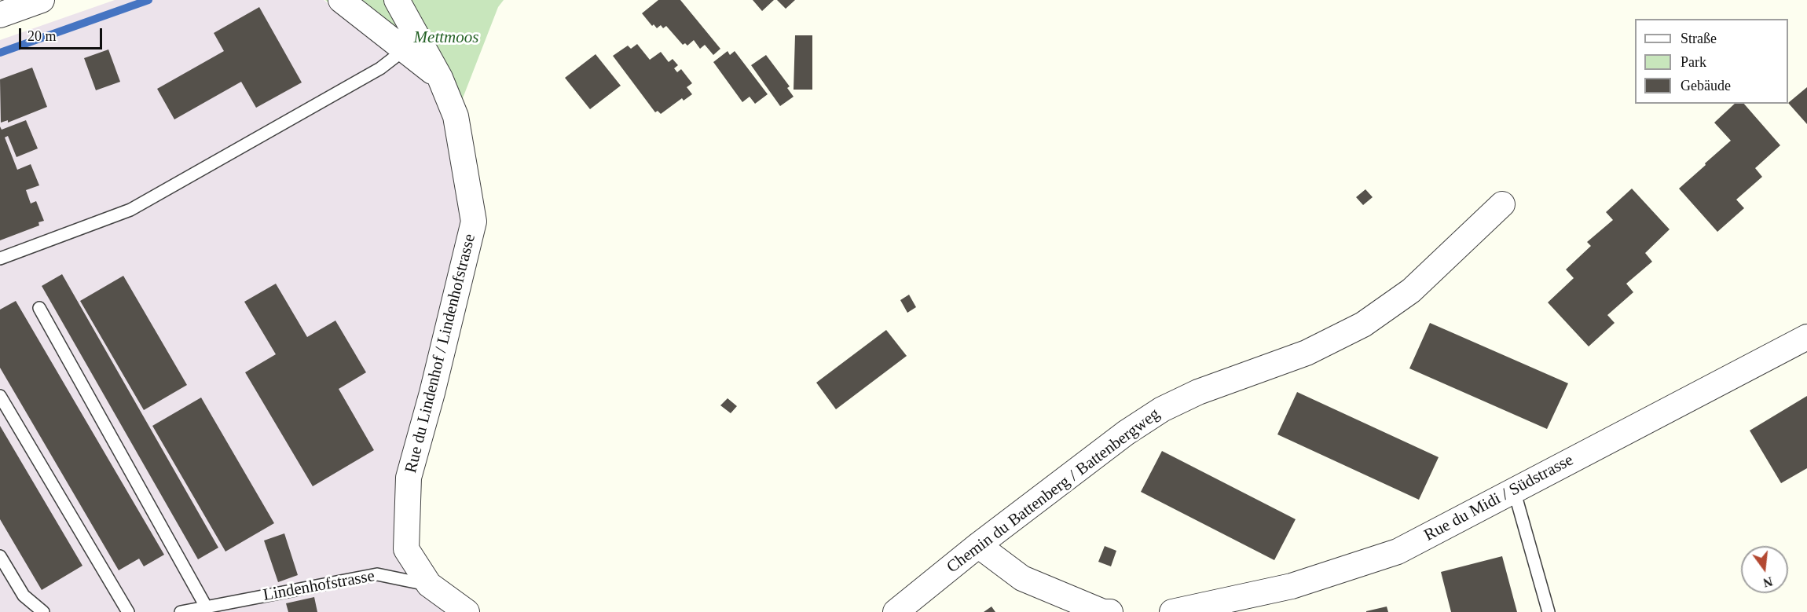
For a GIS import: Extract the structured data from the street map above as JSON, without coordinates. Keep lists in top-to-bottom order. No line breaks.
{"streets":{"street":["Rue du Lindenhof / Lindenhofstrasse","Chemin du Battenberg / Battenbergweg","Rue du Midi / Südstrasse"],"lane":["Lindenhofstrasse"]},"crossings":[["Rue du Lindenhof / Lindenhofstrasse","Lindenhofstrasse"]],"parks":["Mettmoos"],"legend":["Straße","Park","Gebäude"],"scale_bar":"20 m","north":"bottom"}
